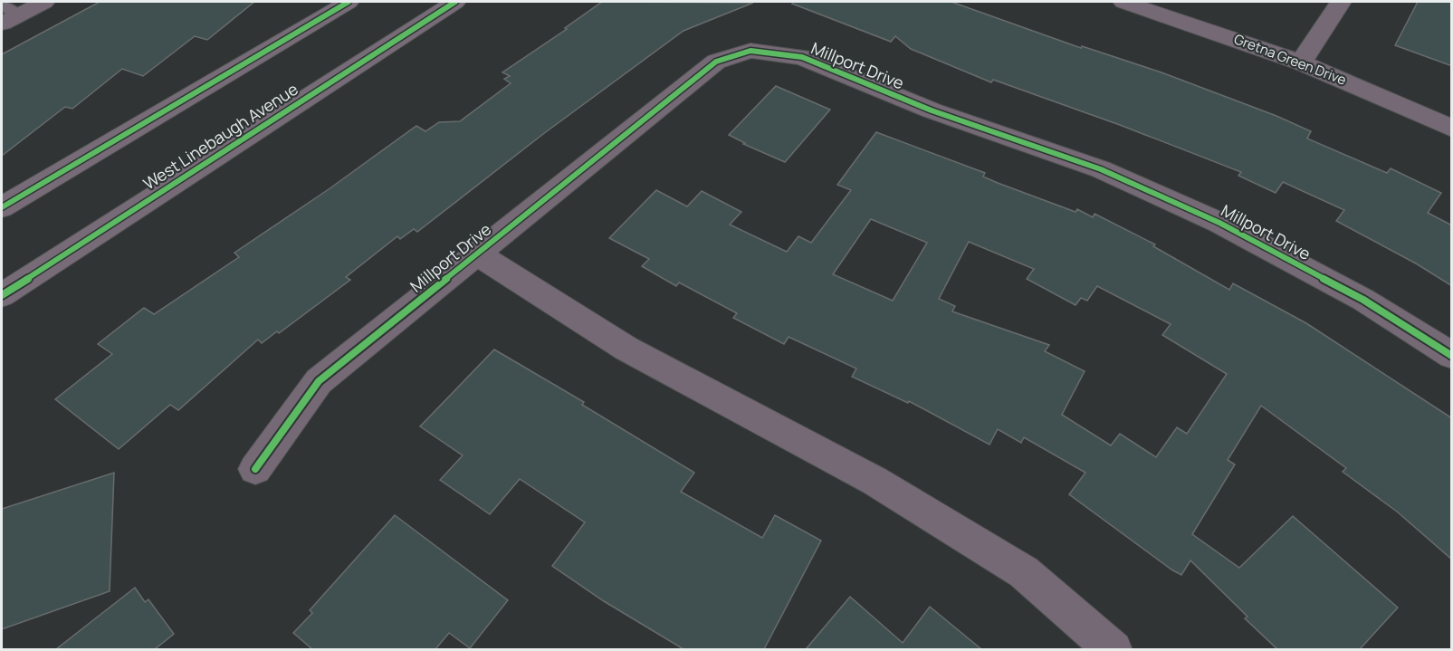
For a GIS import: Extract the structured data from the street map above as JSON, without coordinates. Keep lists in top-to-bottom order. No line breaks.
{"streets":{"main road":["West Linebaugh Avenue"],"street":["Gretna Green Drive","Millport Drive"]}}
